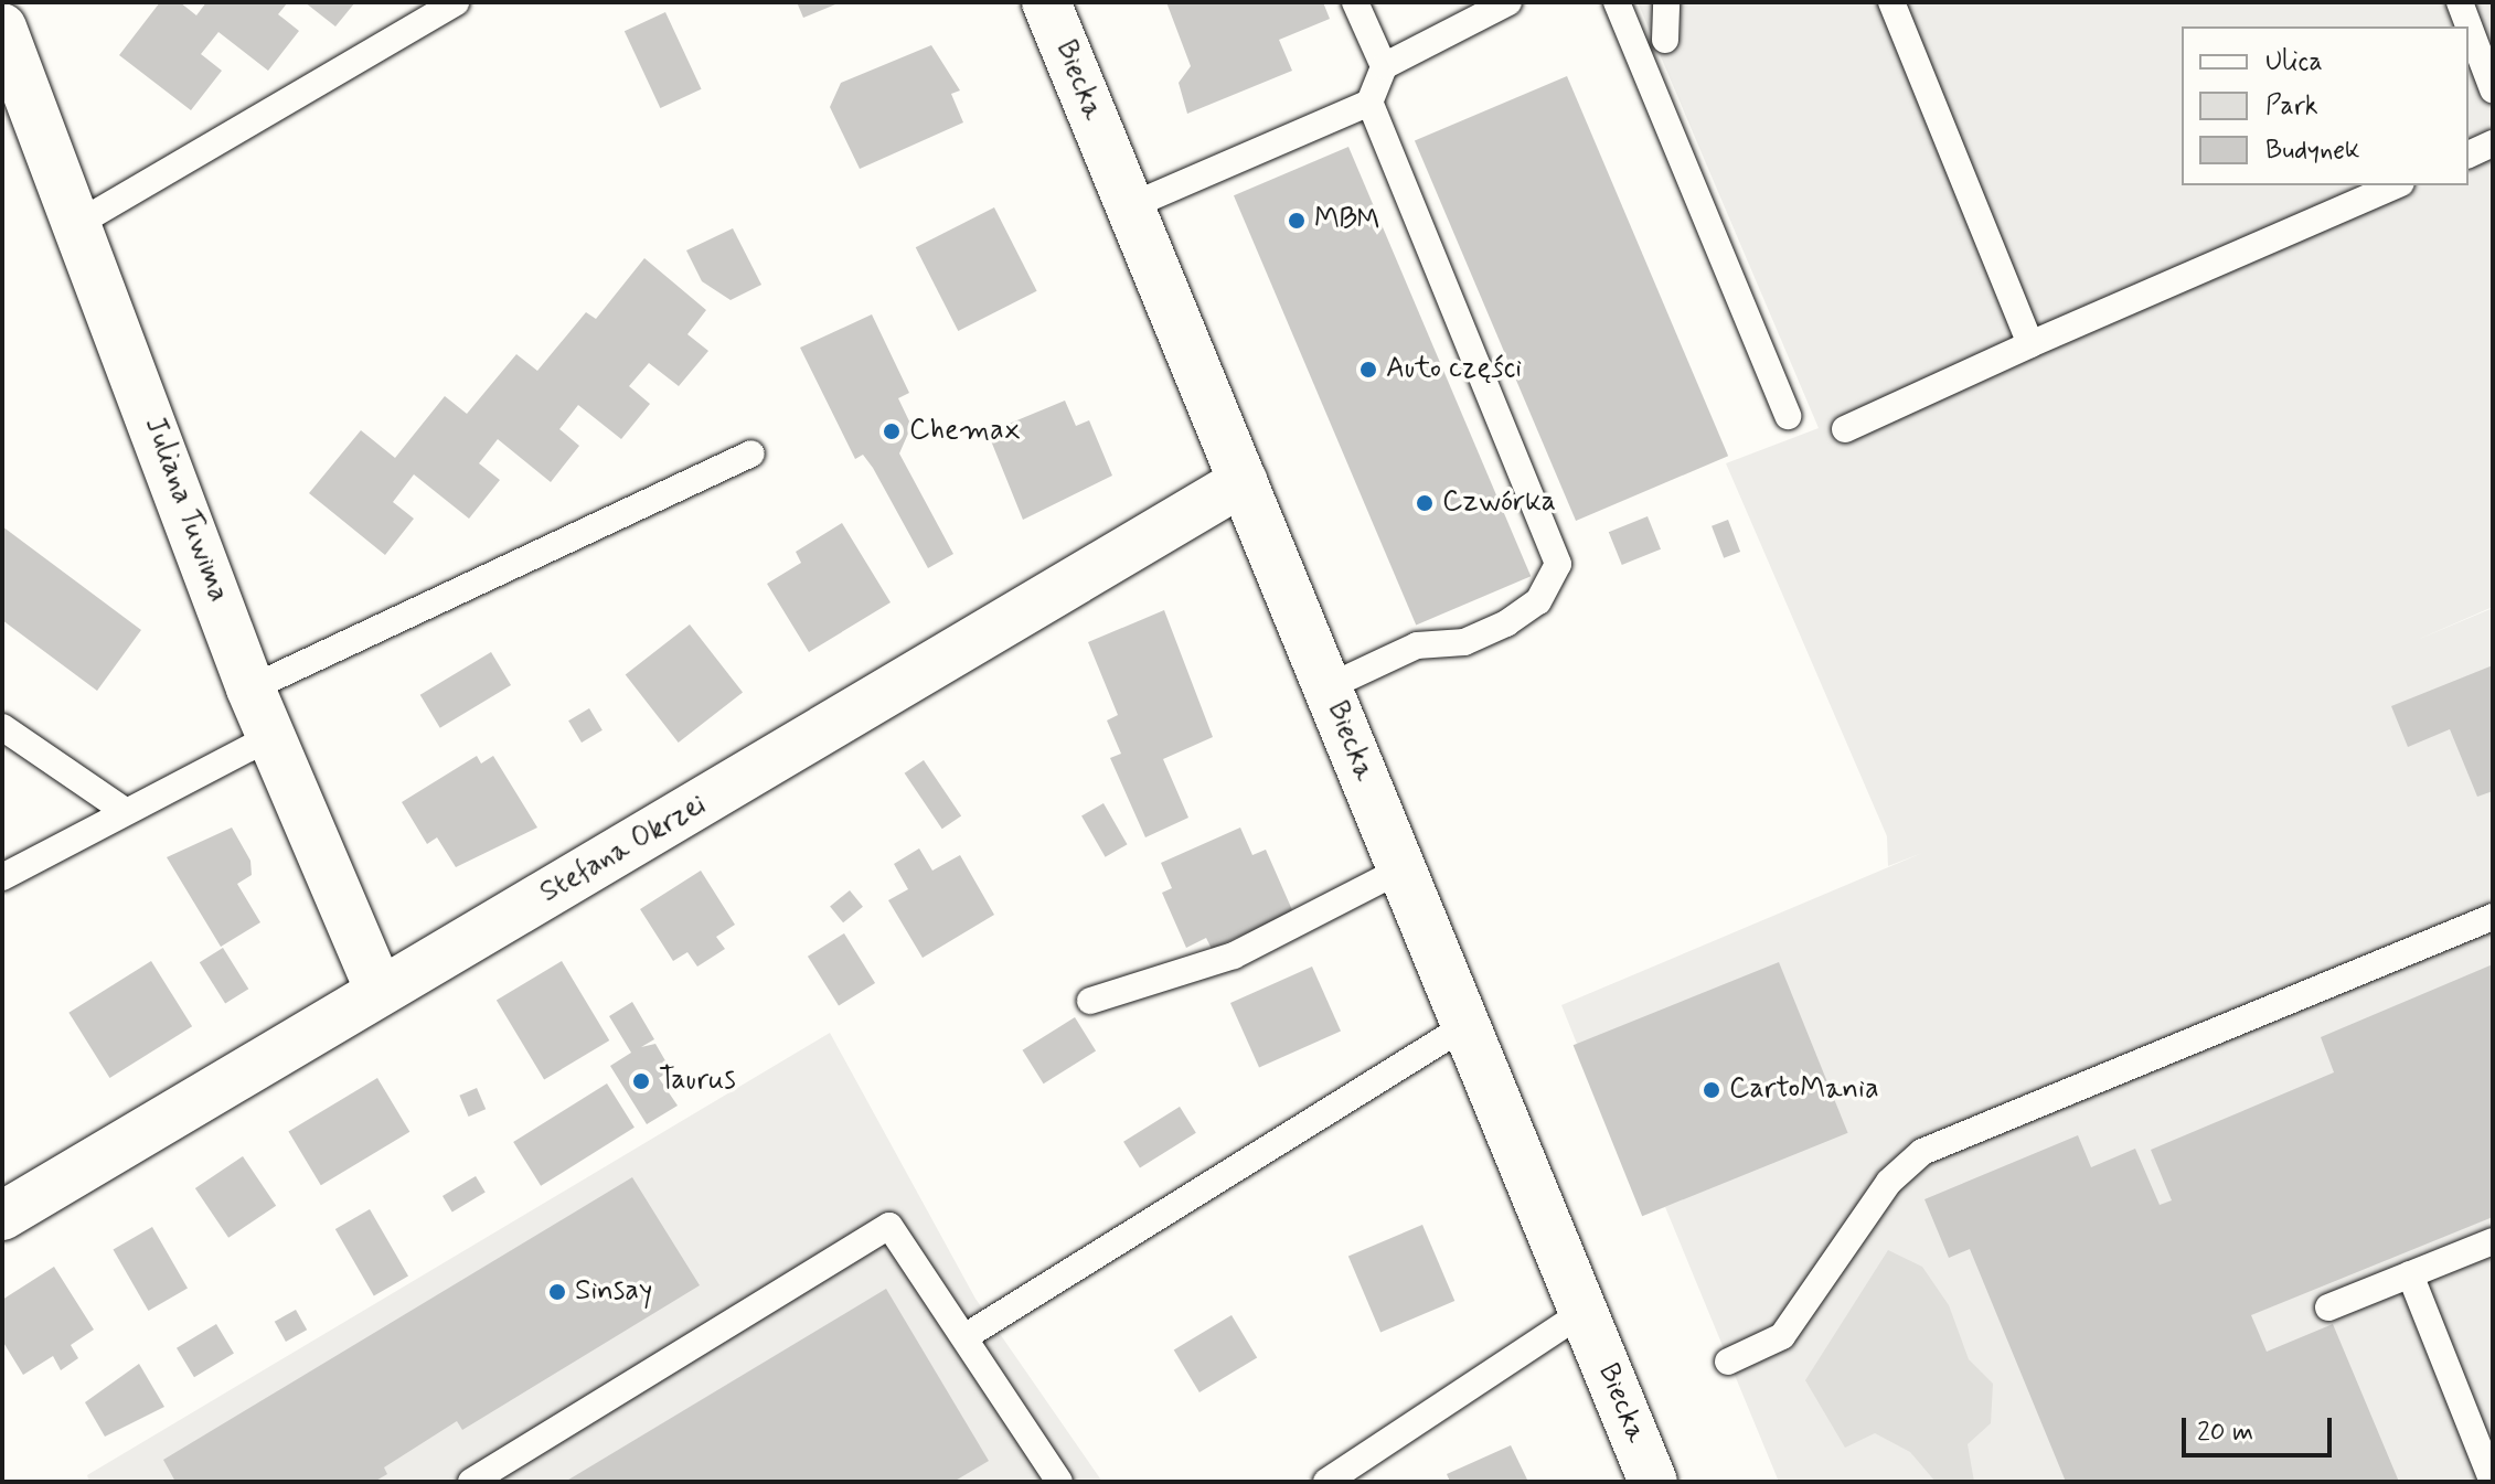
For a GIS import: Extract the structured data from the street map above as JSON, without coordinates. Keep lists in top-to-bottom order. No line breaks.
{"streets":{"street":["Biecka","Juliana Tuwima","Stefana Okrzei"]},"crossings":[["Biecka","Stefana Okrzei"],["Juliana Tuwima","Stefana Okrzei"]],"places":["MBM","Auto części","Chemax","Czwórka","Taurus","CartoMania","Sinsay"],"legend":["Ulica","Park","Budynek"],"scale_bar":"20 m"}
